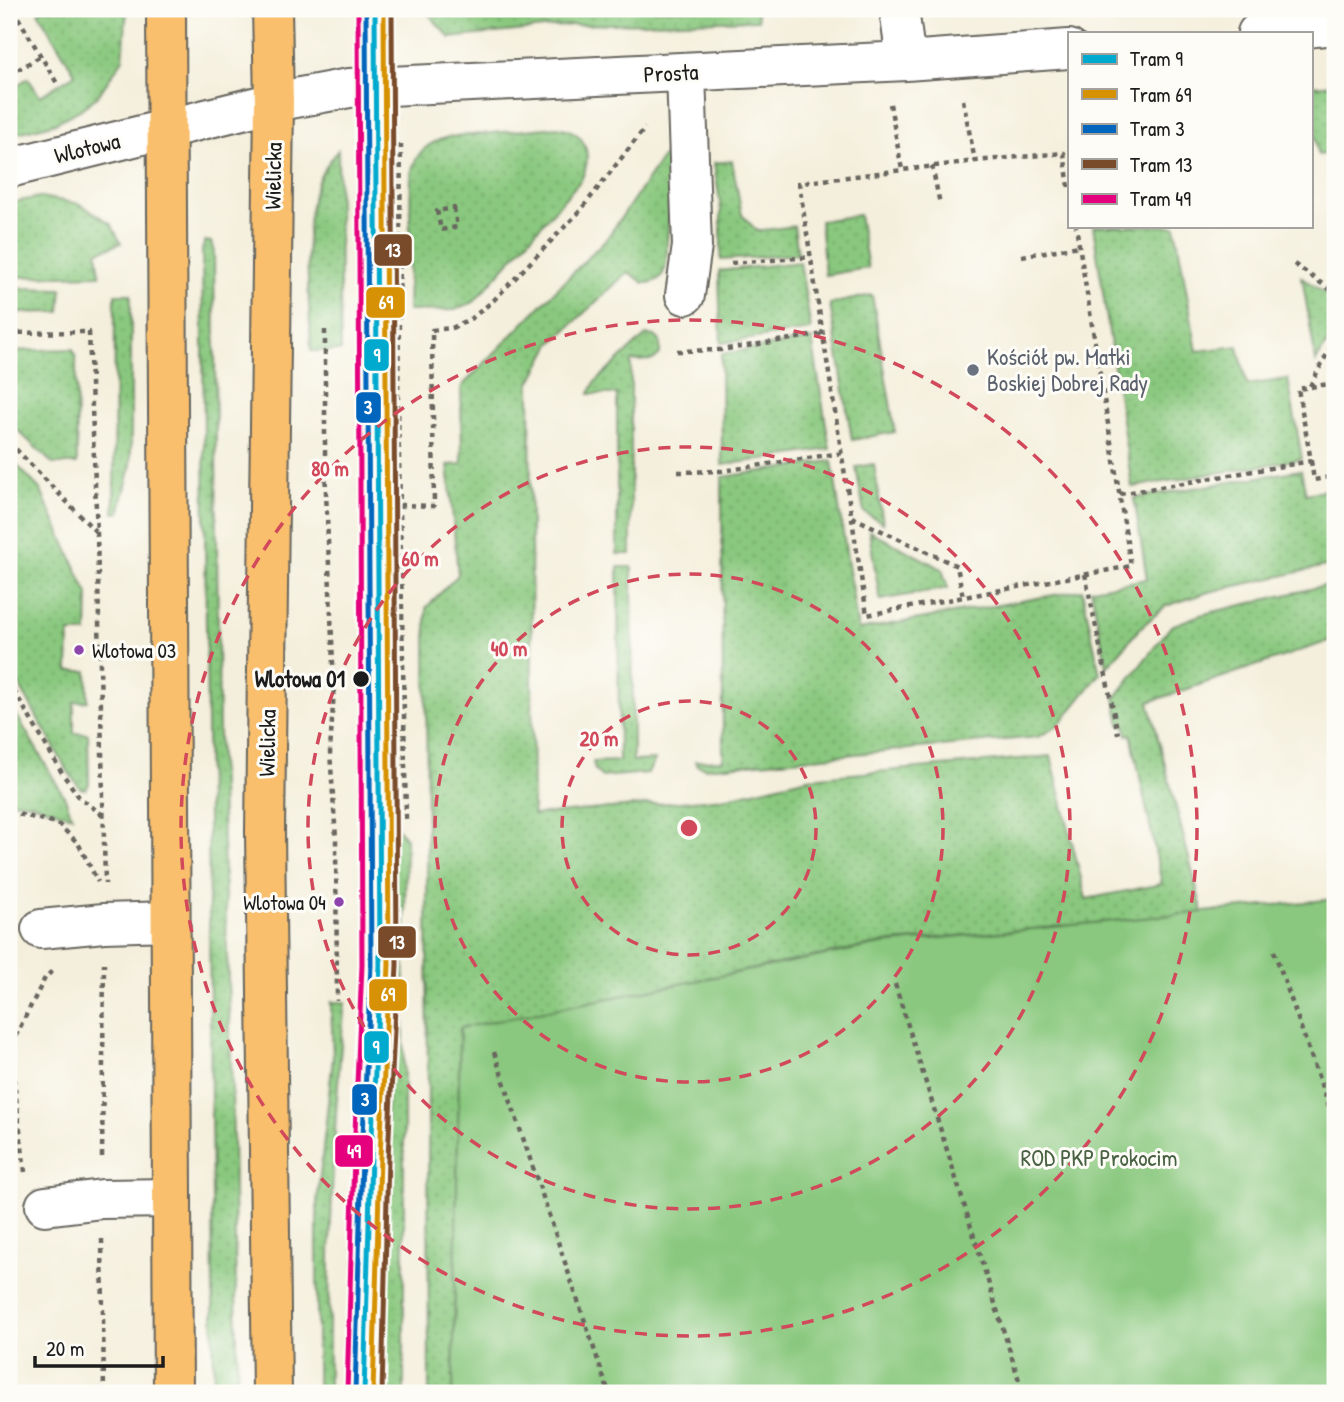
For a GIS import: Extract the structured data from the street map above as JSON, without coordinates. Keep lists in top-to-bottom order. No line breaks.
{"streets":{"main road":["Wielicka"],"street":["Prosta","Wlotowa"]},"crossings":[["Prosta","Wlotowa"],["Prosta","Wielicka"]],"parks":["ROD PKP Prokocim"],"places":["Kościół pw. Matki Boskiej Dobrej Rady","Wlotowa 03","Wlotowa 01","Wlotowa 04"],"lines":["tram line 9","tram line 69","tram line 3","tram line 13","tram line 49"],"legend":["Tram 9","Tram 69","Tram 3","Tram 13","Tram 49"],"scale_bar":"20 m","rings":["80 m","60 m","40 m","20 m"]}
